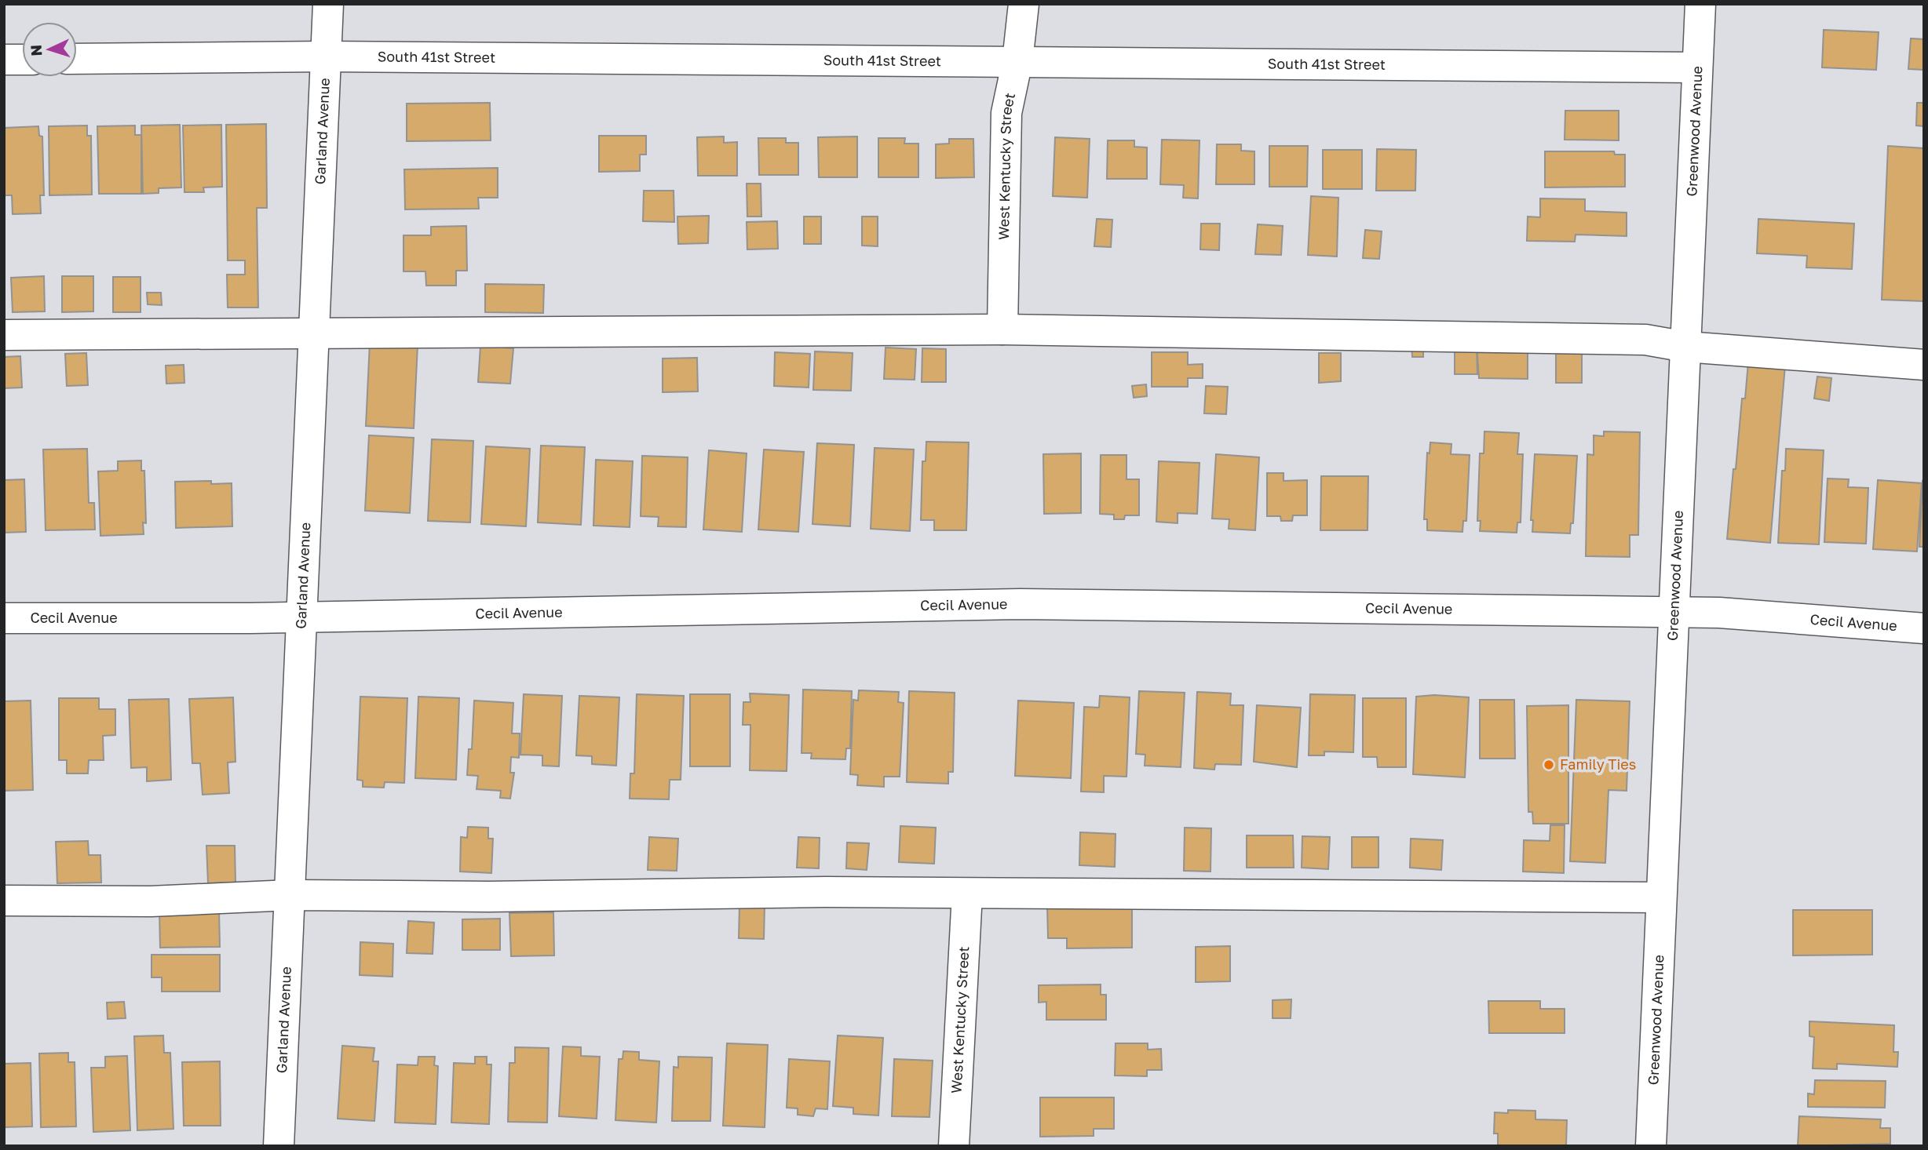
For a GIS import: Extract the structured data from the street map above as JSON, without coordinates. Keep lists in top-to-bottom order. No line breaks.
{"streets":{"street":["South 41st Street","Garland Avenue","Greenwood Avenue","West Kentucky Street","Cecil Avenue"]},"crossings":[["South 41st Street","Garland Avenue"],["South 41st Street","Greenwood Avenue"],["South 41st Street","West Kentucky Street"],["Garland Avenue","Cecil Avenue"],["Greenwood Avenue","Cecil Avenue"]],"places":["Family Ties"],"north":"left"}
